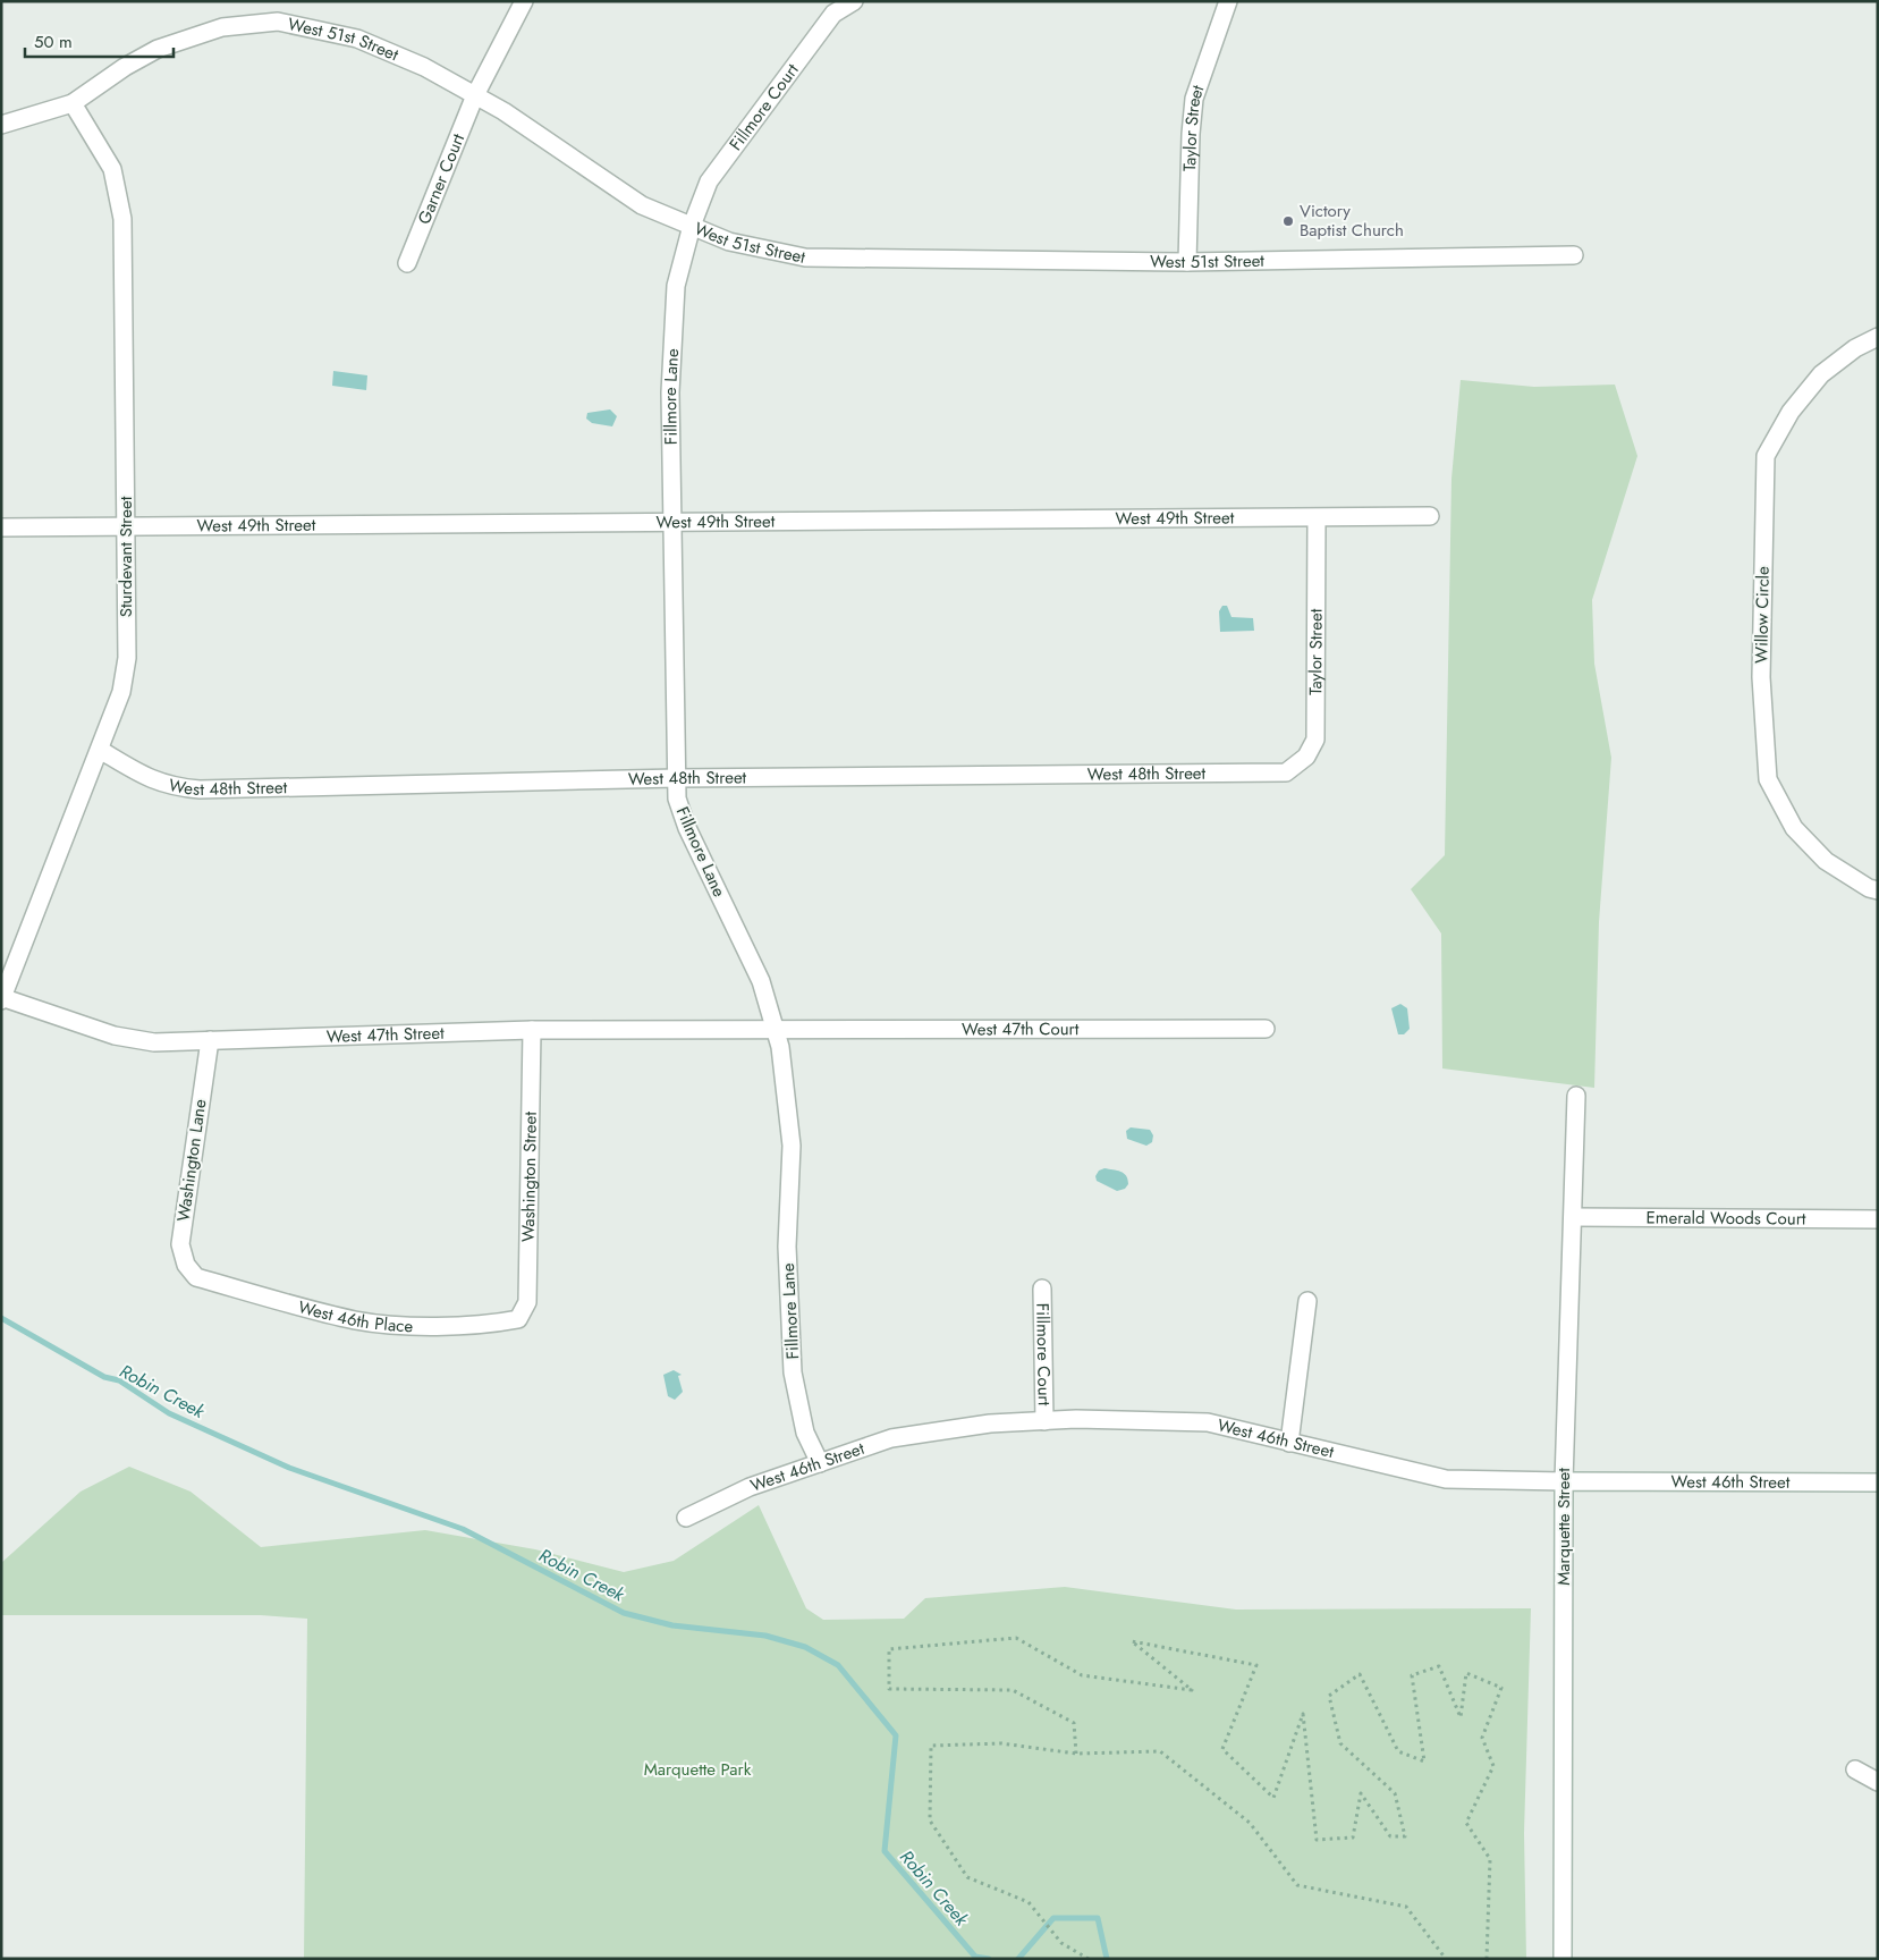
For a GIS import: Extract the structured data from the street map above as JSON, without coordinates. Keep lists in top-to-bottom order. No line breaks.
{"streets":{"street":["West 51st Street","Fillmore Court","Taylor Street","Garner Court","Fillmore Lane","West 49th Street","Sturdevant Street","Willow Circle","West 48th Street","West 47th Court","West 47th Street","Washington Lane","Washington Street","Emerald Woods Court","West 46th Place","West 46th Street","Marquette Street"]},"crossings":[["West 51st Street","Fillmore Court"],["West 51st Street","Taylor Street"],["West 51st Street","Garner Court"],["West 51st Street","Fillmore Lane"],["West 51st Street","Sturdevant Street"],["Fillmore Court","Fillmore Lane"],["Fillmore Court","West 46th Street"],["Taylor Street","West 49th Street"],["Taylor Street","West 48th Street"],["Fillmore Lane","West 49th Street"],["Fillmore Lane","West 48th Street"],["Fillmore Lane","West 47th Court"],["Fillmore Lane","West 47th Street"],["Fillmore Lane","West 46th Street"],["West 49th Street","Sturdevant Street"],["Sturdevant Street","West 48th Street"],["Sturdevant Street","West 47th Street"],["West 47th Court","West 47th Street"],["West 47th Street","Washington Lane"],["West 47th Street","Washington Street"],["Washington Lane","West 46th Place"],["Washington Street","West 46th Place"],["Emerald Woods Court","Marquette Street"],["West 46th Street","Marquette Street"]],"water":["Robin Creek"],"parks":["Marquette Park"],"places":["Victory Baptist Church"],"scale_bar":"50 m"}
